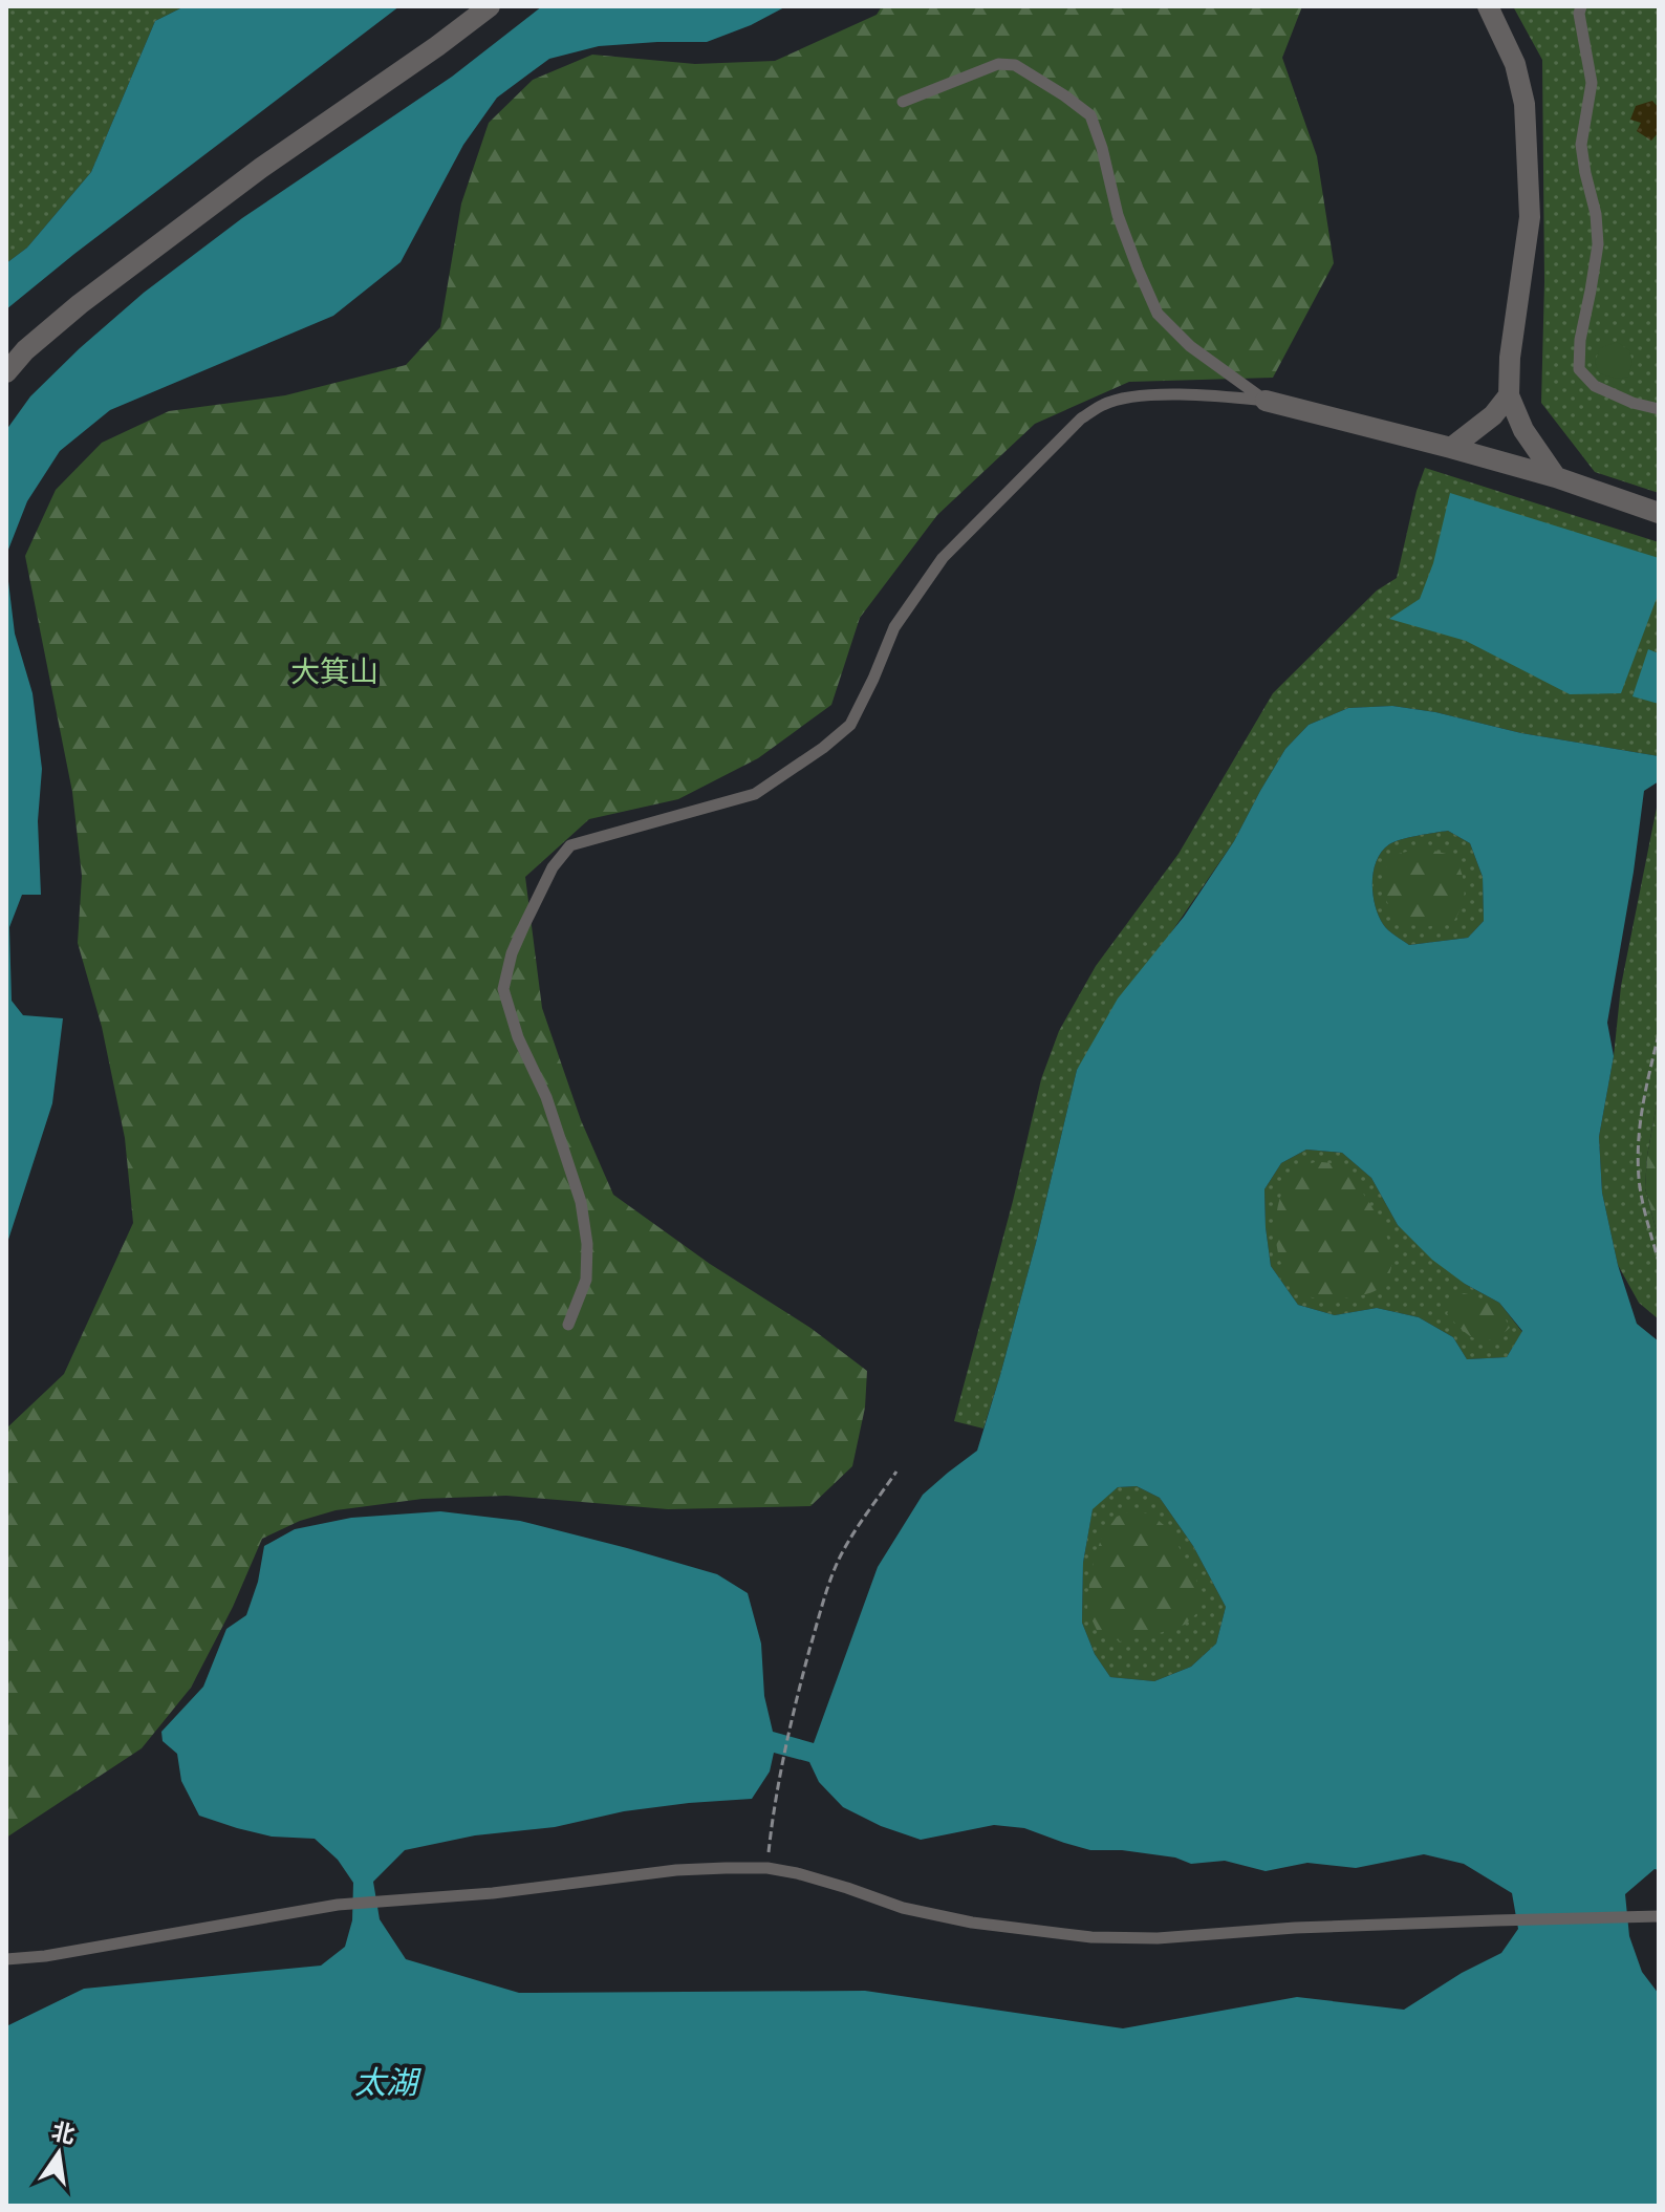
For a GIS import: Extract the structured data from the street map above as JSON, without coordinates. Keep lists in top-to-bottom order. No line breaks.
{"water":["太湖"],"parks":["大箕山"],"north":"top"}
